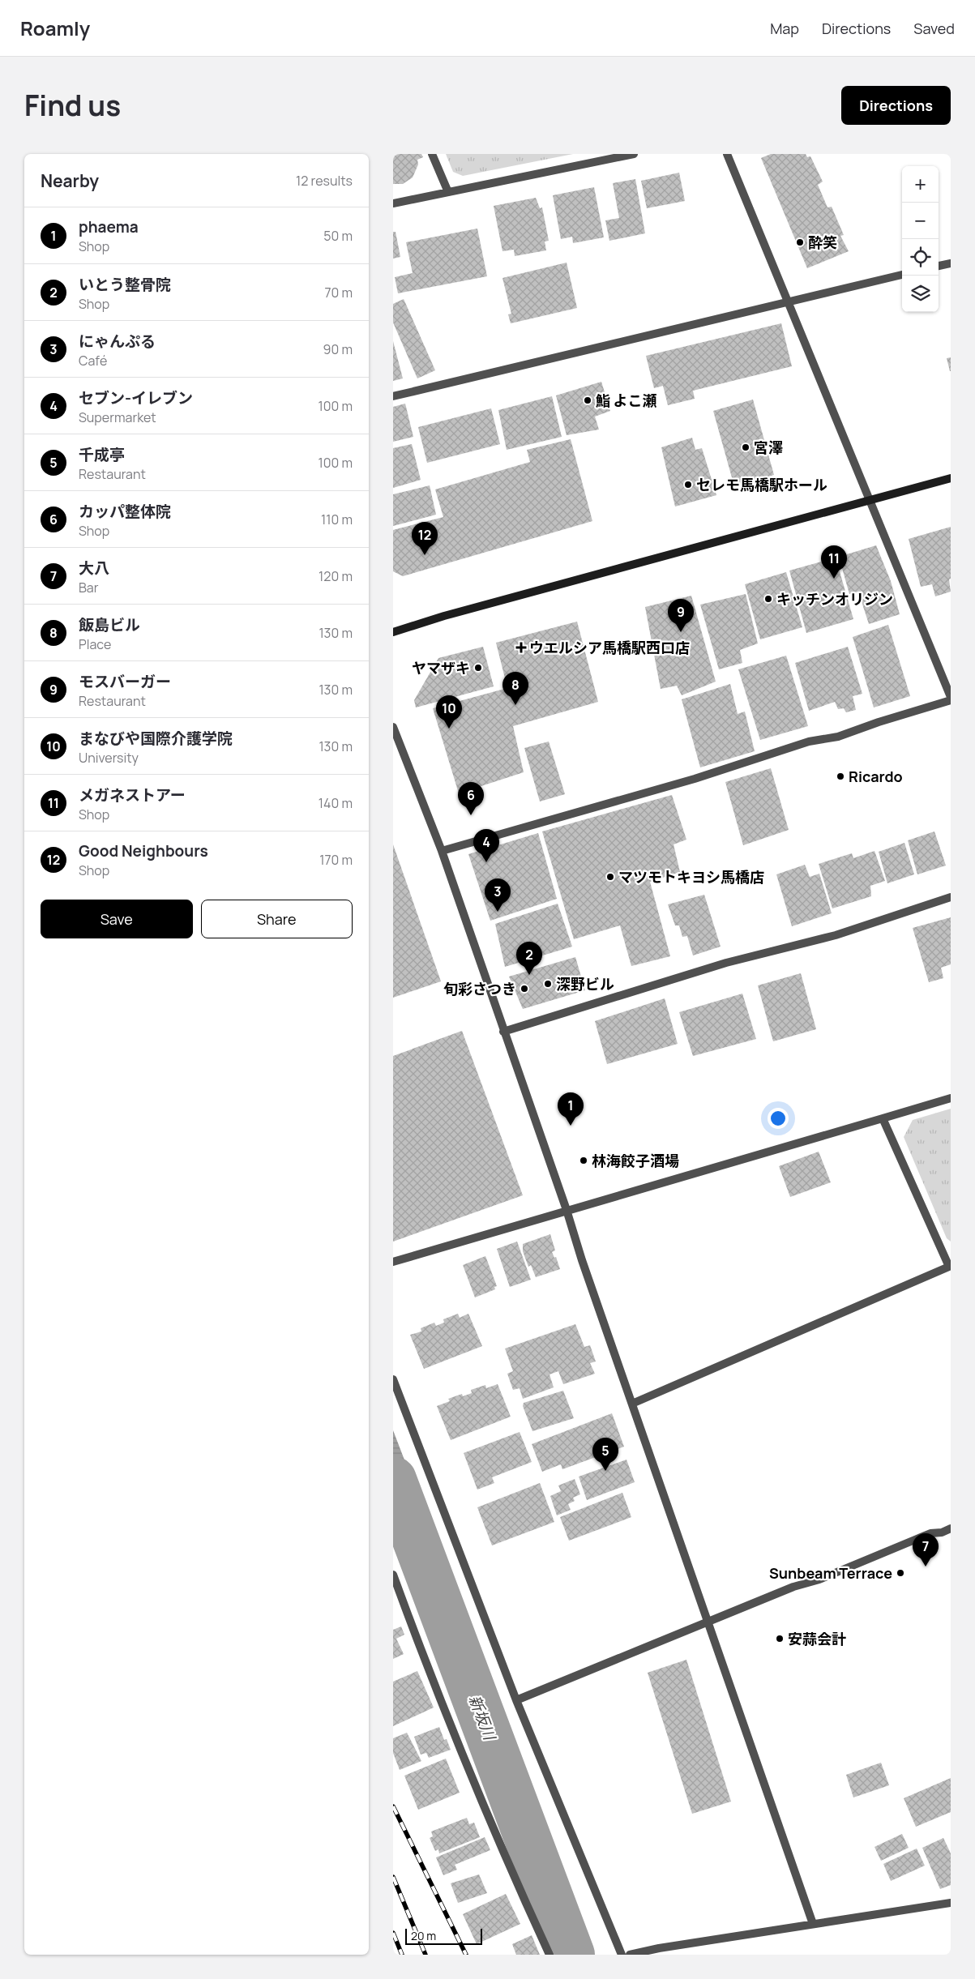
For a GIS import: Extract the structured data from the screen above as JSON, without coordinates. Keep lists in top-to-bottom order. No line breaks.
{"water":["新坂川"],"places":{"other":["酔笑","鮨 よこ瀬","宮澤","セレモ馬橋駅ホール","キッチンオリジン","ヤマザキ","Ricardo","マツモトキヨシ馬橋店","深野ビル","旬彩さつき","林海餃子酒場","Sunbeam Terrace","安蒜会計"],"health":["ウエルシア馬橋駅西口店"]},"scale_bar":"20 m","page":{"header":"Roamly","nav":["Map","Directions","Saved"],"title":"Find us","buttons":["Directions",["Save","Share"]],"heading":["Nearby","12 results"],"map_buttons":["+","−"],"list":[{"mark":"1","name":"phaema","note":"Shop","value":"50 m"},{"mark":"2","name":"いとう整骨院","note":"Shop","value":"70 m"},{"mark":"3","name":"にゃんぷる","note":"Café","value":"90 m"},{"mark":"4","name":"セブン-イレブン","note":"Supermarket","value":"100 m"},{"mark":"5","name":"千成亭","note":"Restaurant","value":"100 m"},{"mark":"6","name":"カッパ整体院","note":"Shop","value":"110 m"},{"mark":"7","name":"大八","note":"Bar","value":"120 m"},{"mark":"8","name":"飯島ビル","note":"Place","value":"130 m"},{"mark":"9","name":"モスバーガー","note":"Restaurant","value":"130 m"},{"mark":"10","name":"まなびや国際介護学院","note":"University","value":"130 m"},{"mark":"11","name":"メガネストアー","note":"Shop","value":"140 m"},{"mark":"12","name":"Good Neighbours","note":"Shop","value":"170 m"}],"pins":["12","11","9","8","10","6","4","3","2","1","5","7"],"scale":"20 m"}}
